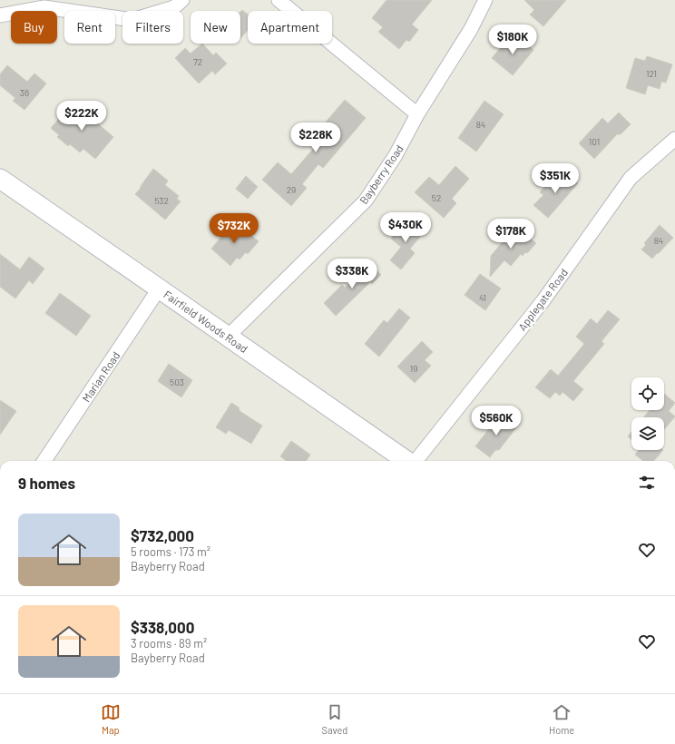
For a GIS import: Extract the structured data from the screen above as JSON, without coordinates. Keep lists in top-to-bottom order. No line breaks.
{"streets":{"main road":["Fairfield Woods Road"],"street":["Bayberry Road","Applegate Road","Marian Road"]},"crossings":[["Bayberry Road","Fairfield Woods Road"],["Fairfield Woods Road","Marian Road"]],"house_numbers":["72","121","36","84","101","29","52","532","84","41","19","503"],"page":{"chip":["Buy","Rent","Filters","New","Apartment"],"price":["$180K","$222K","$228K","$351K","$430K","$732K","$178K","$338K","$560K"],"heading":"9 homes","list":[{"name":"$732,000","note":"5 rooms · 173 m² · Bayberry Road"},{"name":"$338,000","note":"3 rooms · 89 m² · Bayberry Road"}],"tabs":["Map","Saved","Home"]}}
